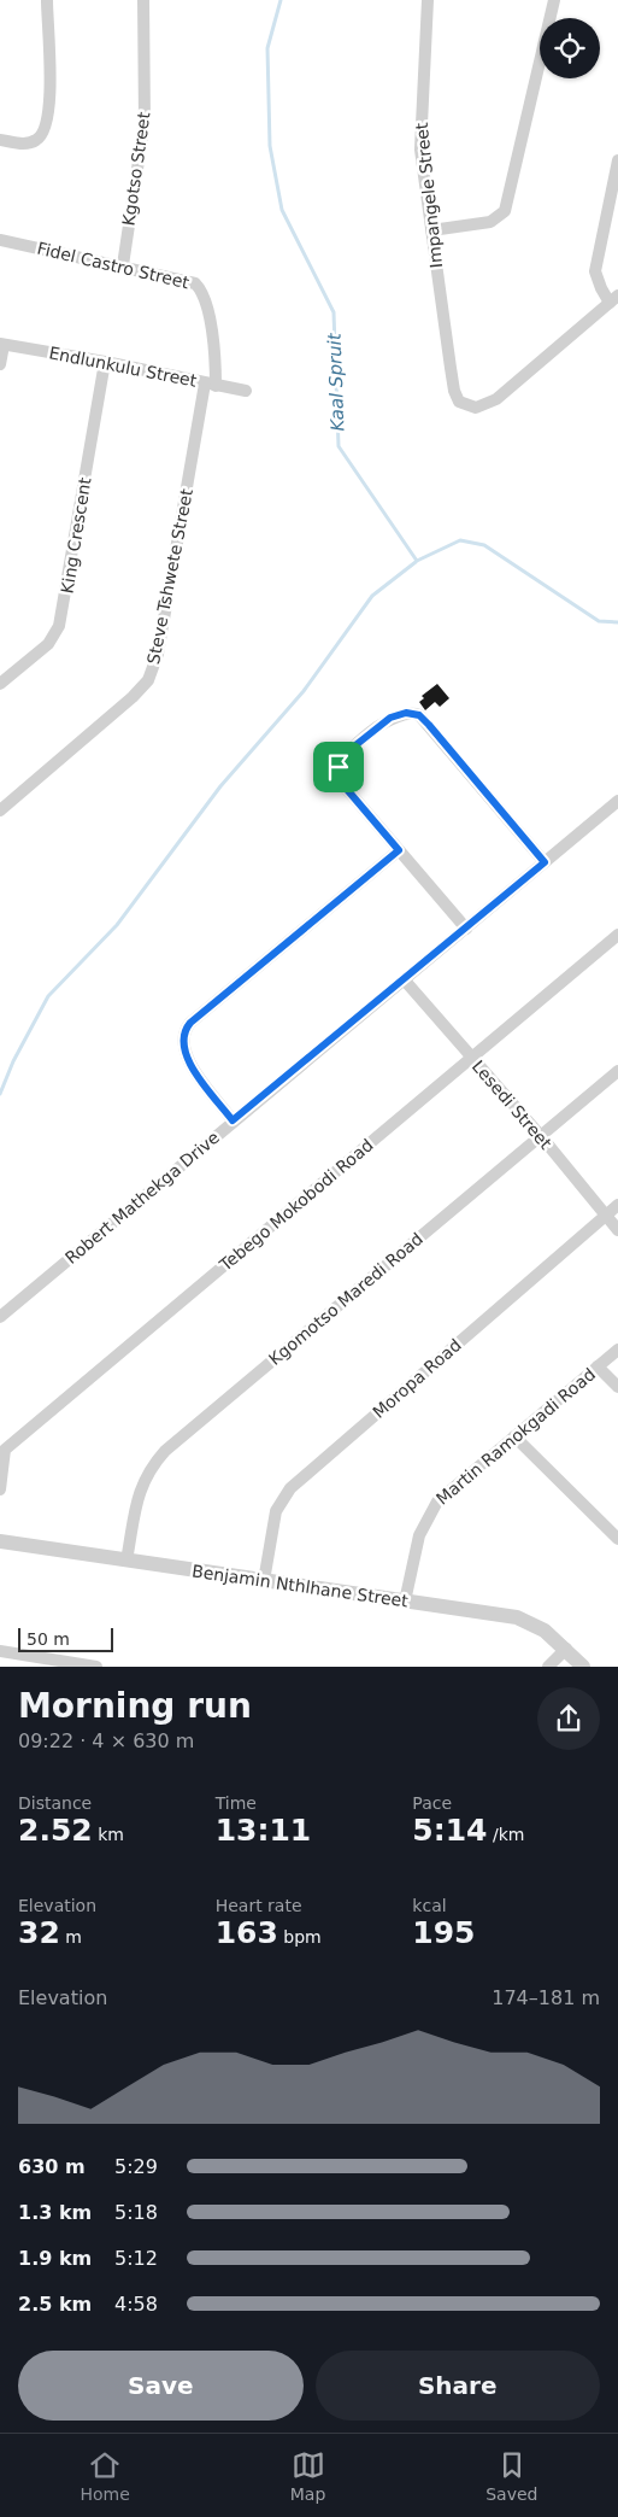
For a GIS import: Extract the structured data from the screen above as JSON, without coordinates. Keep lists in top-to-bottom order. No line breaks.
{"streets":{"street":["Kgotso Street","Impangele Street","Fidel Castro Street","Endlunkulu Street","King Crescent","Steve Tshwete Street","Lesedi Street","Robert Mathekga Drive","Tebego Mokobodi Road","Kgomotso Maredi Road","Moropa Road","Martin Ramokgadi Road","Benjamin Nthlhane Street"]},"crossings":[["Kgotso Street","Fidel Castro Street"],["Fidel Castro Street","Endlunkulu Street"],["Fidel Castro Street","Steve Tshwete Street"],["Endlunkulu Street","King Crescent"],["Endlunkulu Street","Steve Tshwete Street"],["Lesedi Street","Robert Mathekga Drive"],["Lesedi Street","Tebego Mokobodi Road"],["Lesedi Street","Kgomotso Maredi Road"],["Lesedi Street","Moropa Road"],["Kgomotso Maredi Road","Benjamin Nthlhane Street"],["Moropa Road","Benjamin Nthlhane Street"],["Martin Ramokgadi Road","Benjamin Nthlhane Street"]],"water":["Kaal Spruit"],"scale_bar":"50 m","page":{"scale":"50 m","heading":["Morning run","09:22 · 4 × 630 m"],"stats":[["Distance","2.52 km"],["Time","13:11"],["Pace","5:14 /km"],["Elevation","32 m"],["Heart rate","163 bpm"],["kcal","195"]],"chart":["Elevation","174–181 m"],"list":[{"name":"630 m","note":"5:29"},{"name":"1.3 km","note":"5:18"},{"name":"1.9 km","note":"5:12"},{"name":"2.5 km","note":"4:58"}],"buttons":["Save","Share"],"tabs":["Home","Map","Saved"]}}
